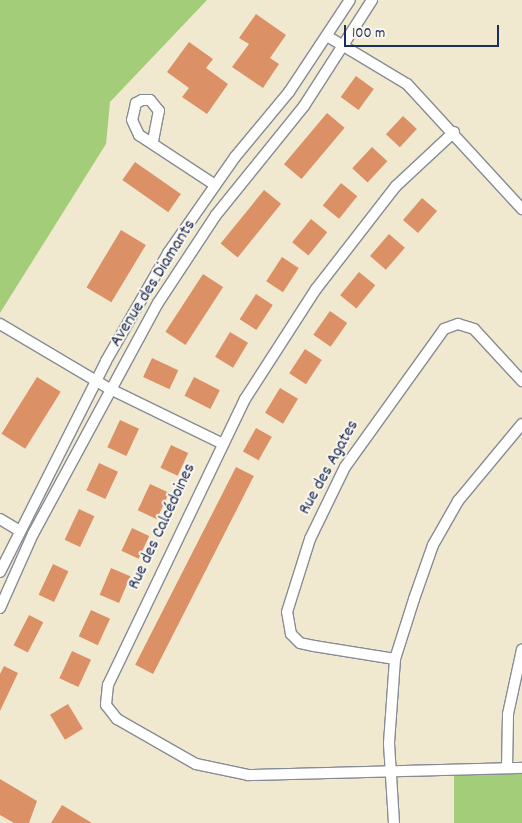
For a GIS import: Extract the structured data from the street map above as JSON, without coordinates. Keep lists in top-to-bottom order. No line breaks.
{"streets":{"street":["Avenue des Diamants","Rue des Agates","Rue des Calcédoines"]},"scale_bar":"100 m"}
